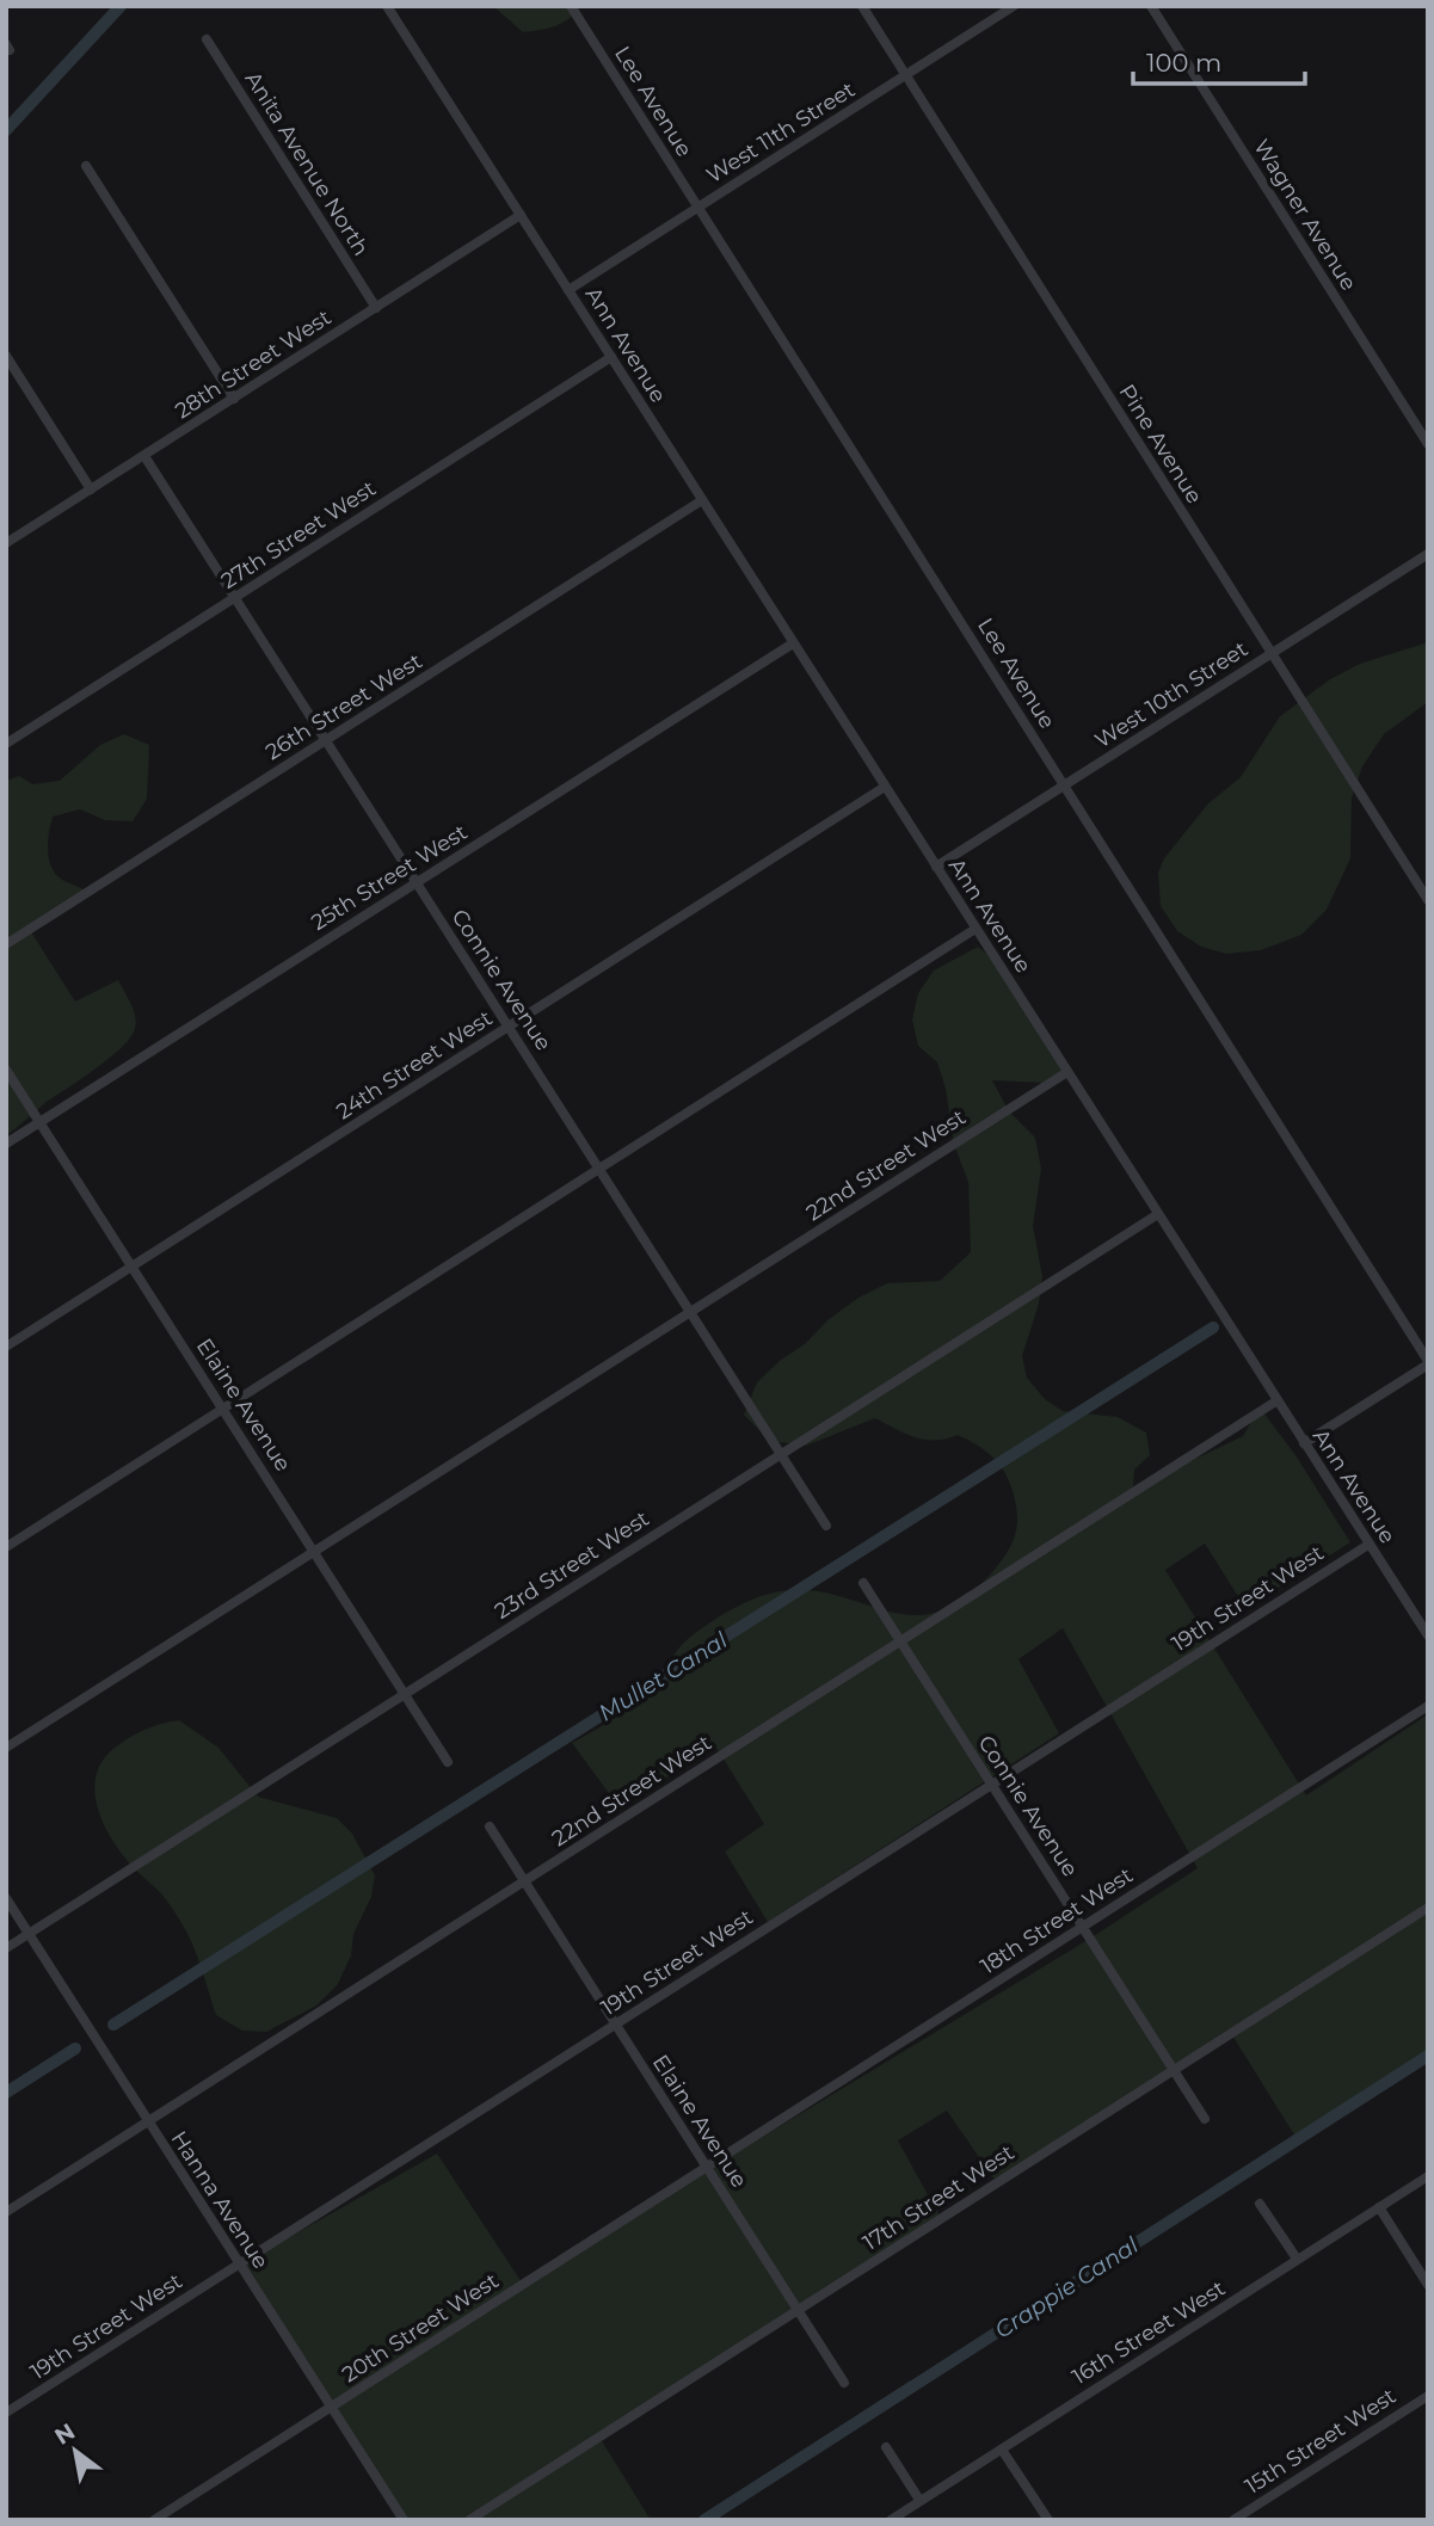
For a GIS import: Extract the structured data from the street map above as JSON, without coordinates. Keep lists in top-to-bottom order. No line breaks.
{"streets":{"street":["Lee Avenue","West 11th Street","Anita Avenue North","Wagner Avenue","Ann Avenue","28th Street West","Pine Avenue","27th Street West","West 10th Street","26th Street West","25th Street West","Connie Avenue","24th Street West","22nd Street West","Elaine Avenue","23rd Street West","19th Street West","18th Street West","17th Street West","Hanna Avenue","20th Street West","16th Street West","15th Street West"]},"crossings":[["Lee Avenue","West 11th Street"],["Lee Avenue","West 10th Street"],["West 11th Street","Ann Avenue"],["West 11th Street","Pine Avenue"],["Anita Avenue North","28th Street West"],["Ann Avenue","28th Street West"],["Ann Avenue","27th Street West"],["Ann Avenue","West 10th Street"],["Ann Avenue","26th Street West"],["Ann Avenue","25th Street West"],["Ann Avenue","24th Street West"],["Ann Avenue","22nd Street West"],["Ann Avenue","23rd Street West"],["Ann Avenue","19th Street West"],["28th Street West","Connie Avenue"],["Pine Avenue","West 10th Street"],["27th Street West","Connie Avenue"],["26th Street West","Connie Avenue"],["25th Street West","Connie Avenue"],["25th Street West","Elaine Avenue"],["Connie Avenue","24th Street West"],["Connie Avenue","22nd Street West"],["Connie Avenue","23rd Street West"],["Connie Avenue","19th Street West"],["Connie Avenue","18th Street West"],["Connie Avenue","17th Street West"],["24th Street West","Elaine Avenue"],["22nd Street West","Elaine Avenue"],["22nd Street West","Hanna Avenue"],["Elaine Avenue","23rd Street West"],["Elaine Avenue","19th Street West"],["Elaine Avenue","18th Street West"],["Elaine Avenue","17th Street West"],["Elaine Avenue","20th Street West"],["23rd Street West","Hanna Avenue"],["19th Street West","Hanna Avenue"],["18th Street West","20th Street West"],["Hanna Avenue","20th Street West"]],"water":["Mullet Canal","Crappie Canal"],"scale_bar":"100 m","north":"top left"}
